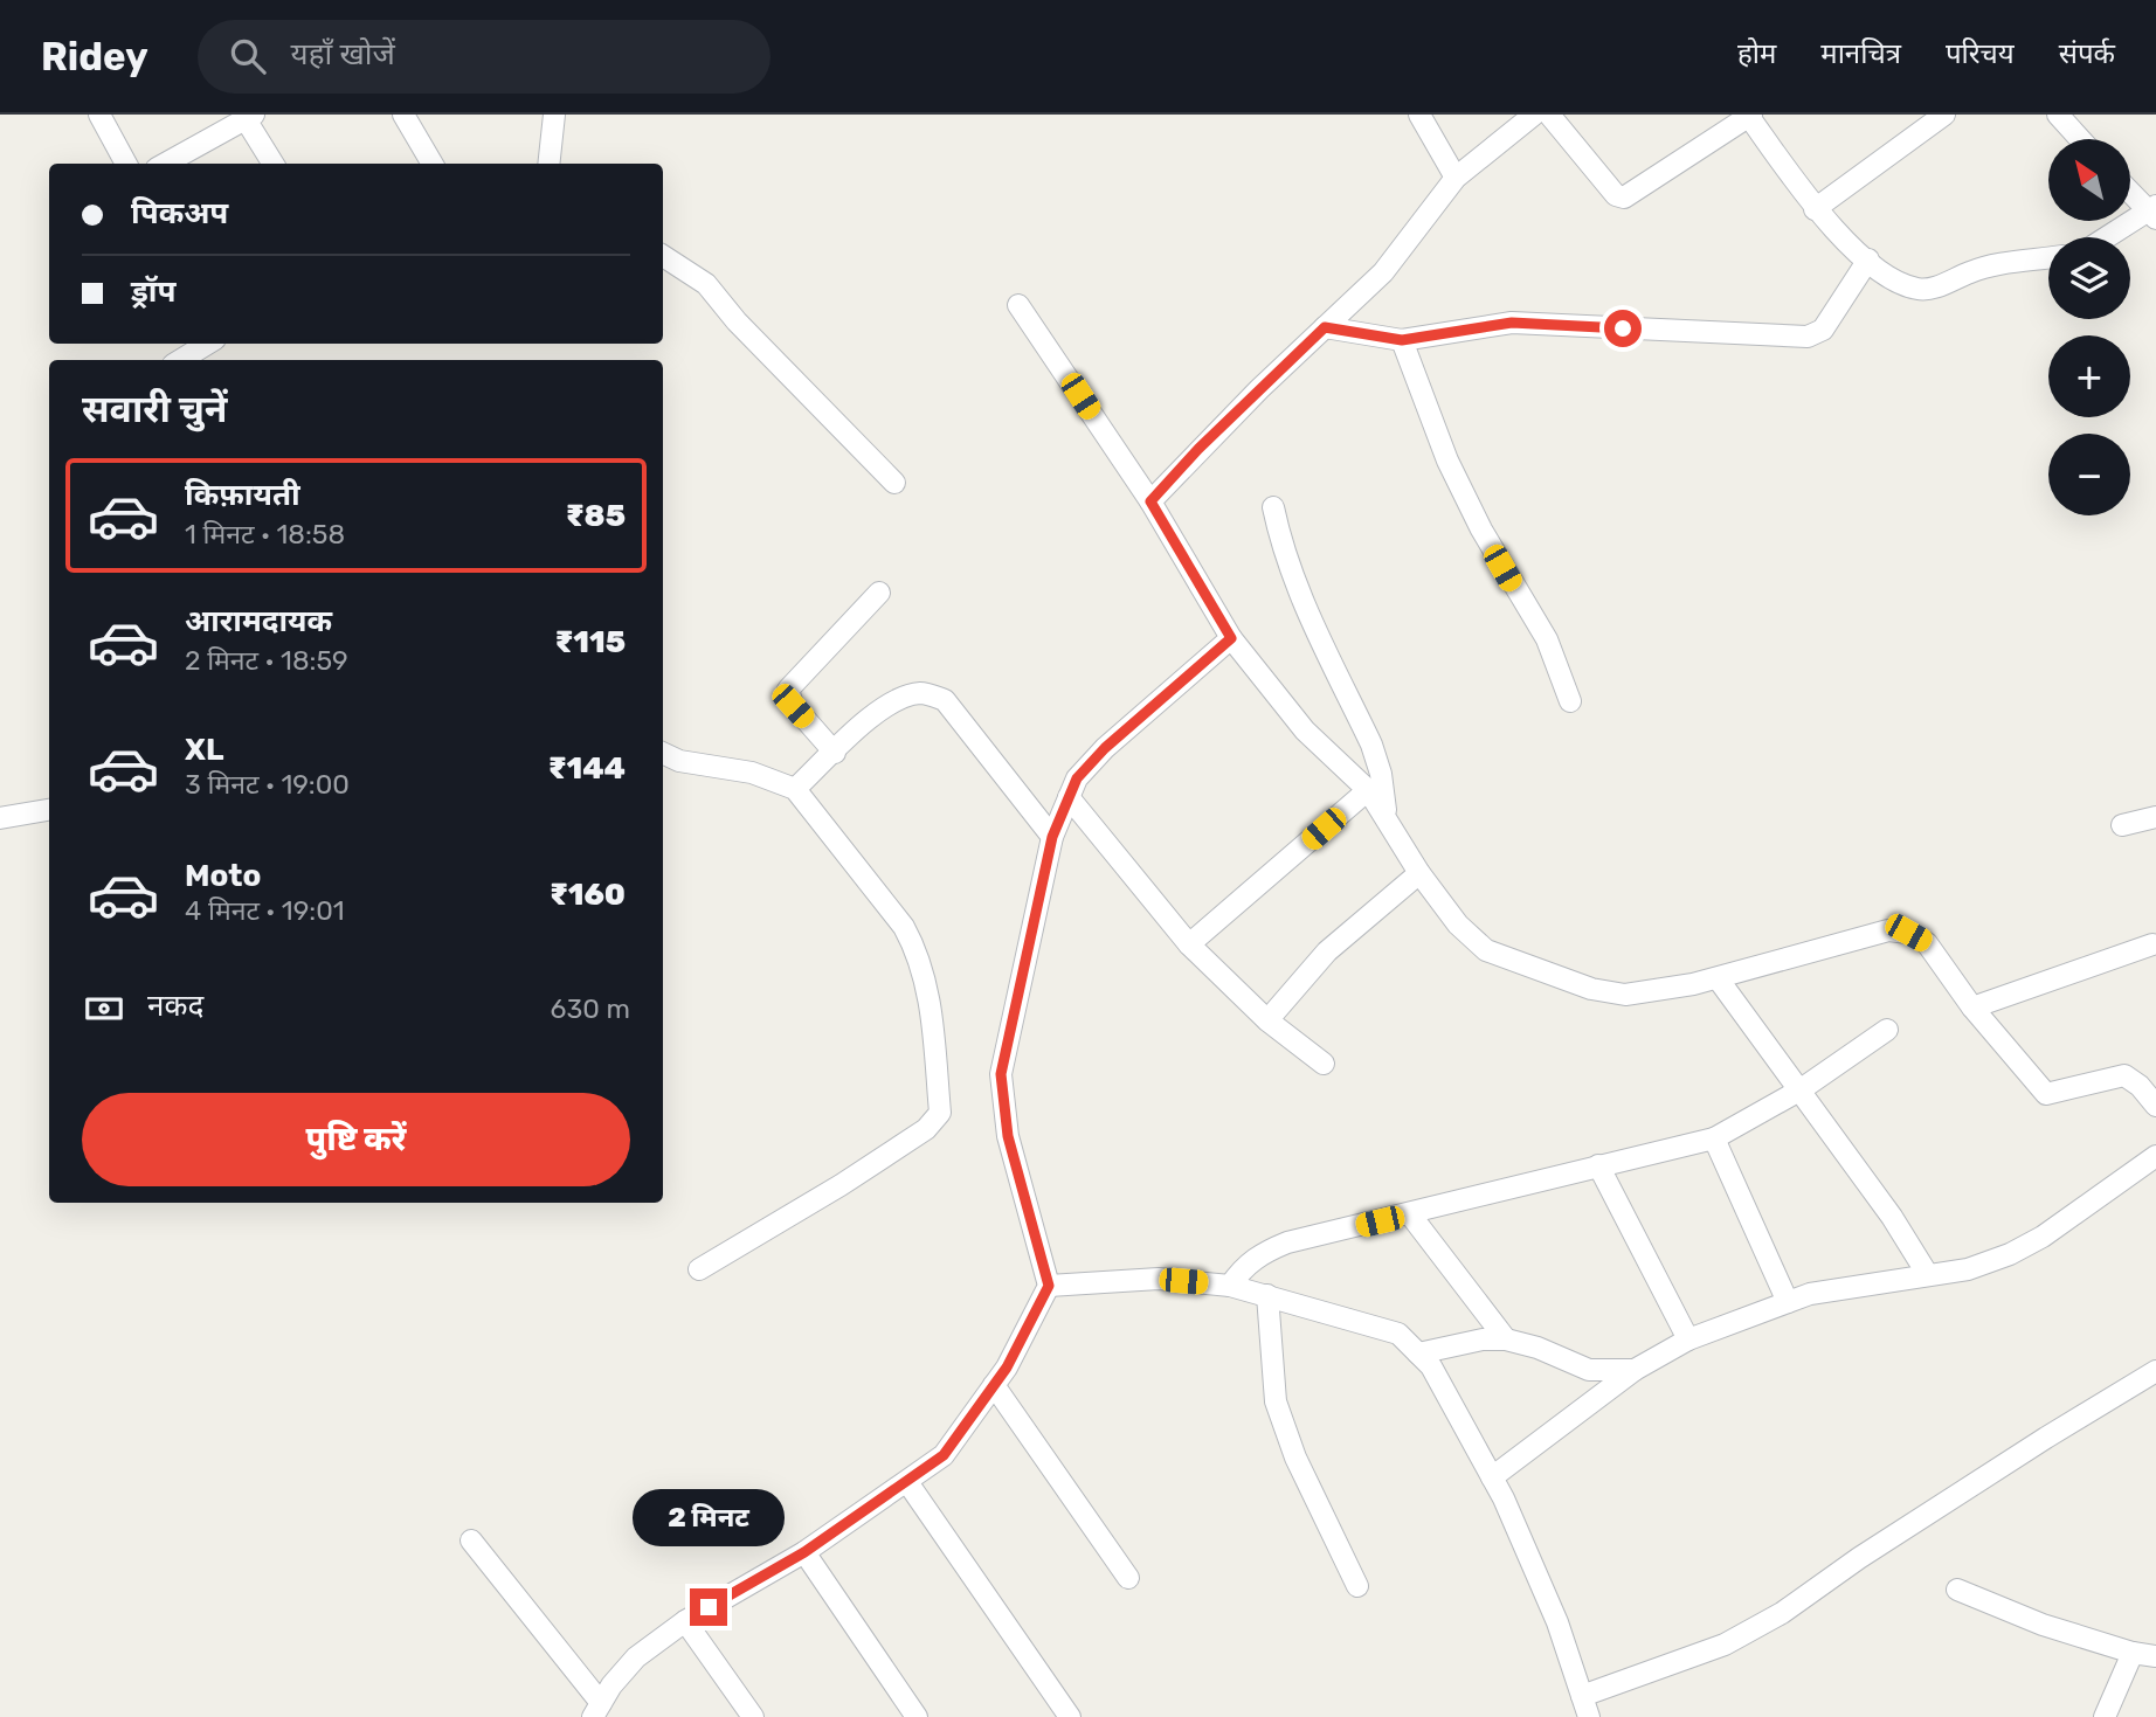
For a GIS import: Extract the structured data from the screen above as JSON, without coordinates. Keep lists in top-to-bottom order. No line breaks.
{"north":"top left","page":{"header":"Ridey","search":"यहाँ खोजें","nav":["होम","मानचित्र","परिचय","संपर्क"],"map_buttons":["+","−"],"banner":["पिकअप","ड्रॉप"],"heading":"सवारी चुनें","list":[{"name":"किफ़ायती","note":"1 मिनट · 18:58","value":"₹85"},{"name":"आरामदायक","note":"2 मिनट · 18:59","value":"₹115"},{"name":"XL","note":"3 मिनट · 19:00","value":"₹144"},{"name":"Moto","note":"4 मिनट · 19:01","value":"₹160"}],"pay":["नकद","630 m"],"buttons":"पुष्टि करें","bubble":"2 मिनट"}}
